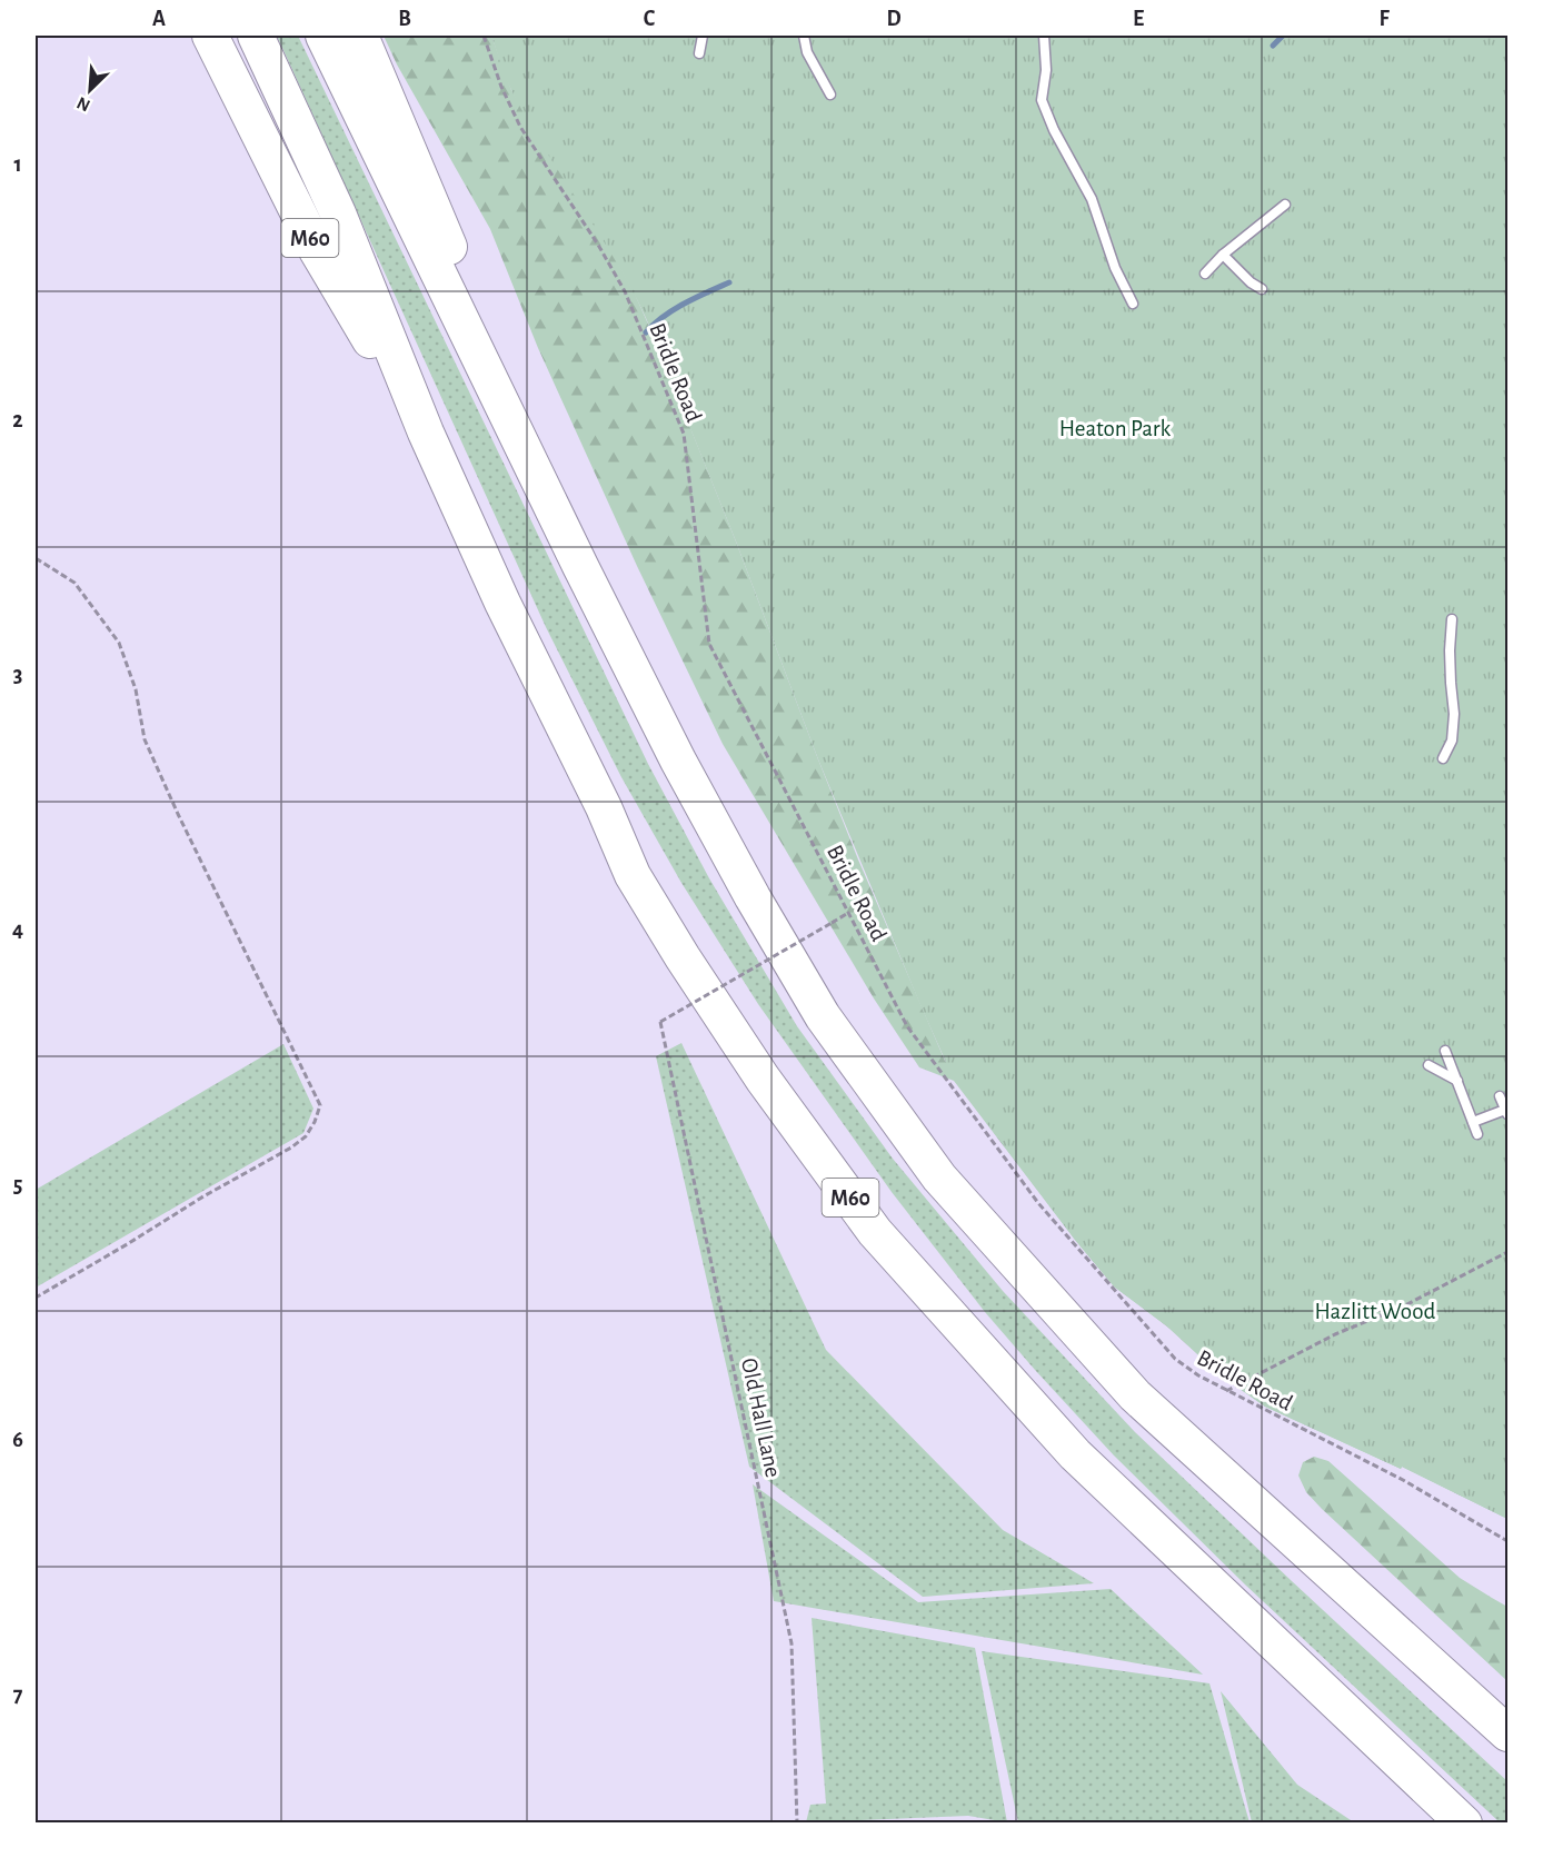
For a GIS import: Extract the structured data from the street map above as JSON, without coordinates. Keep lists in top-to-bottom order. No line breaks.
{"streets":{"highway":["M60"],"path":["Bridle Road","Old Hall Lane"]},"crossings":[["Bridle Road","Old Hall Lane"]],"parks":["Heaton Park","Hazlitt Wood"],"north":"bottom left","grid":{"columns":["A","B","C","D","E","F"],"rows":["1","2","3","4","5","6","7"]}}
